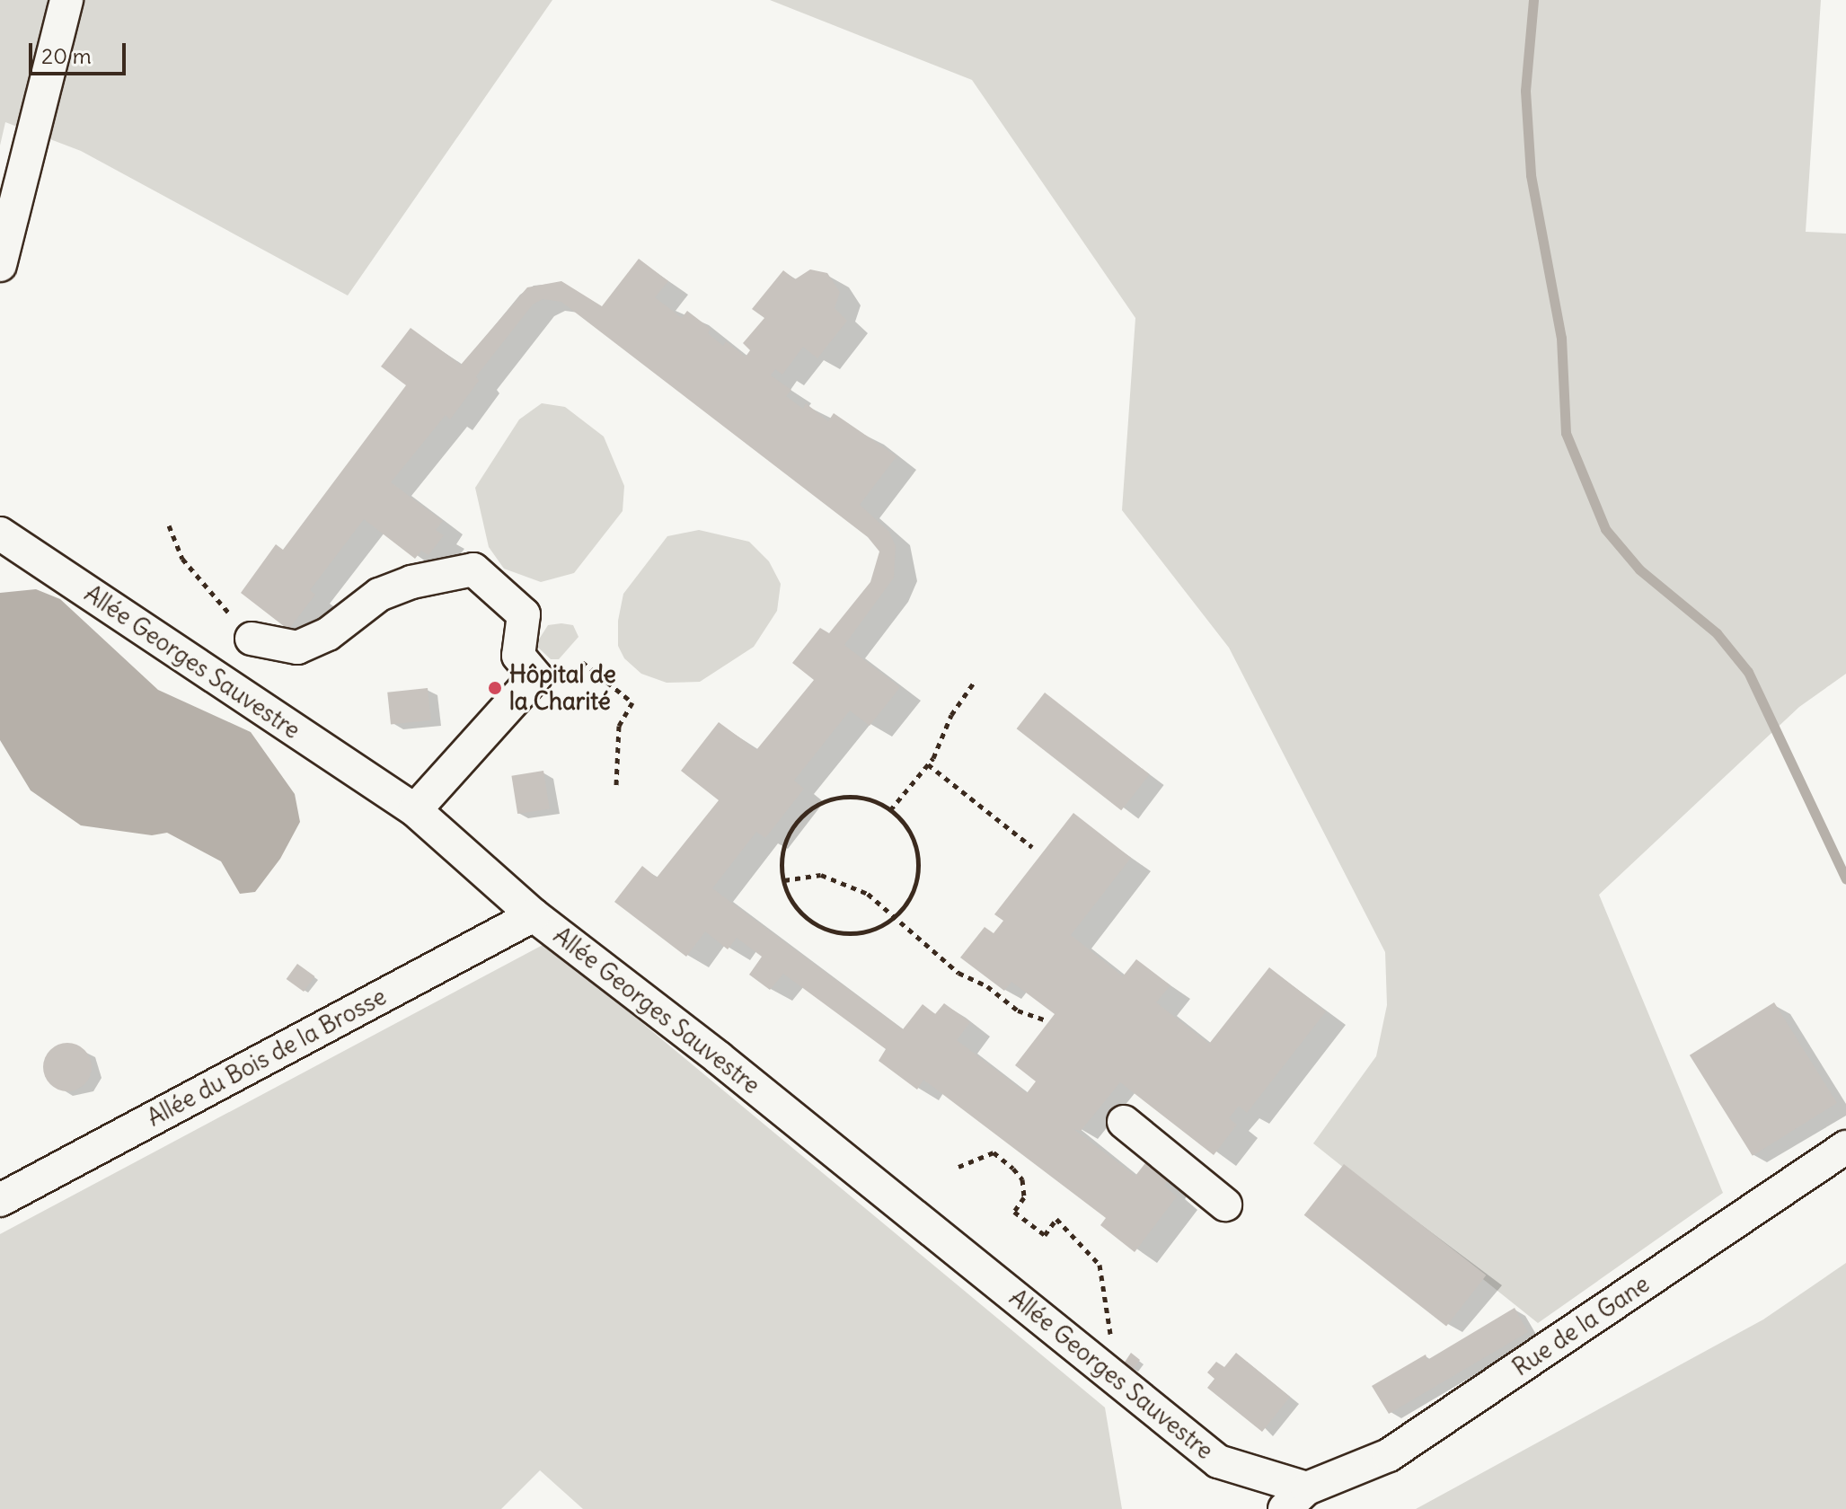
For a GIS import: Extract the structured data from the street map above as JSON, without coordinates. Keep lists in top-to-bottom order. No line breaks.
{"streets":{"street":["Allée Georges Sauvestre","Allée du Bois de la Brosse","Rue de la Gane"]},"crossings":[["Allée Georges Sauvestre","Allée du Bois de la Brosse"],["Allée Georges Sauvestre","Rue de la Gane"]],"places":["Hôpital de la Charité"],"scale_bar":"20 m"}
